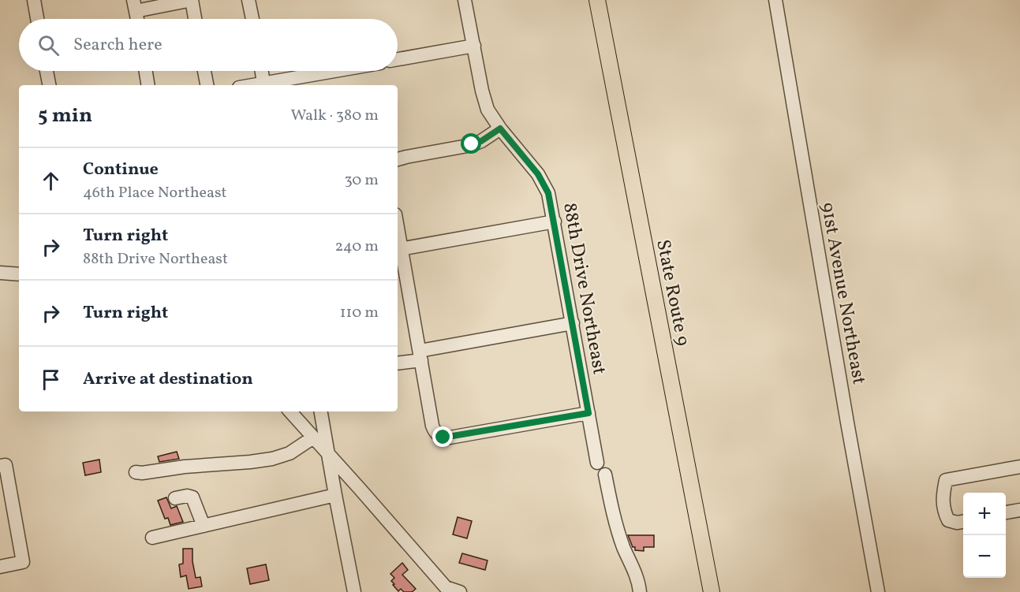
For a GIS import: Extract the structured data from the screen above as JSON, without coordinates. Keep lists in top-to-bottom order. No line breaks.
{"streets":{"main road":["State Route 9"],"street":["88th Drive Northeast","91st Avenue Northeast"]},"page":{"search":"Search here","heading":["5 min","Walk · 380 m"],"list":[["Continue","46th Place Northeast","30 m"],["Turn right","88th Drive Northeast","240 m"],["Turn right","110 m"],"Arrive at destination"],"map_buttons":["+","−"]}}
